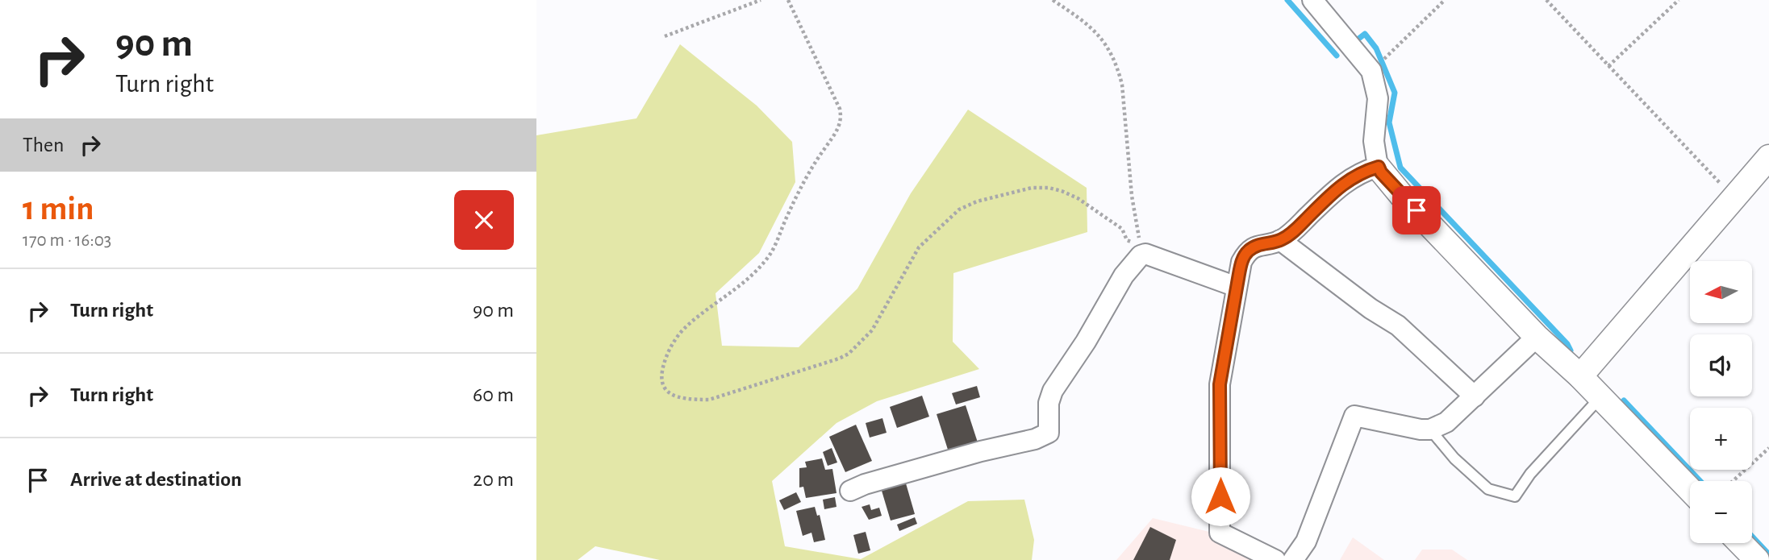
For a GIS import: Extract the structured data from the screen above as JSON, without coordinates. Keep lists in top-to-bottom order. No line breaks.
{"north":"left","page":{"turn":["90 m","Turn right"],"then":"Then","heading":["1 min","170 m · 16:03"],"map_buttons":["+","−"],"list":[{"name":"Turn right","value":"90 m"},{"name":"Turn right","value":"60 m"},{"name":"Arrive at destination","value":"20 m"}]}}
